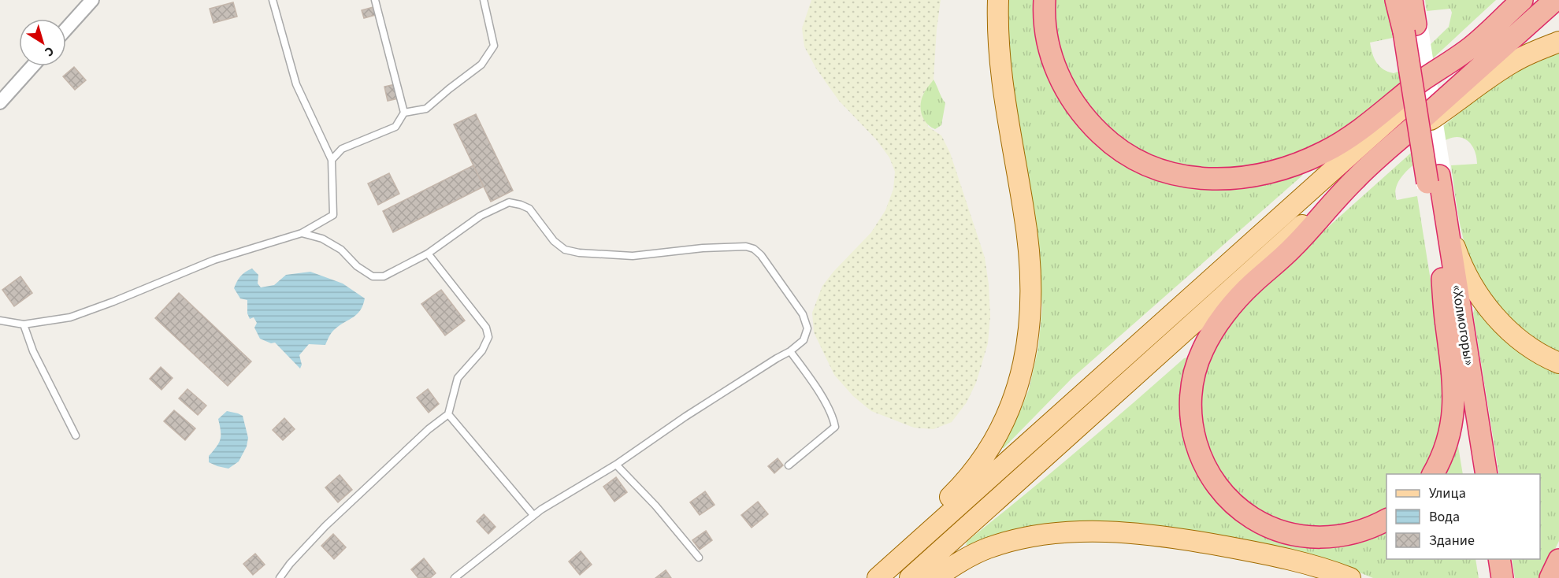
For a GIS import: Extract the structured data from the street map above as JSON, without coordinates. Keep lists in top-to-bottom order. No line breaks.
{"streets":{"highway":["«Холмогоры»"]},"legend":["Улица","Вода","Здание"],"north":"bottom right"}
